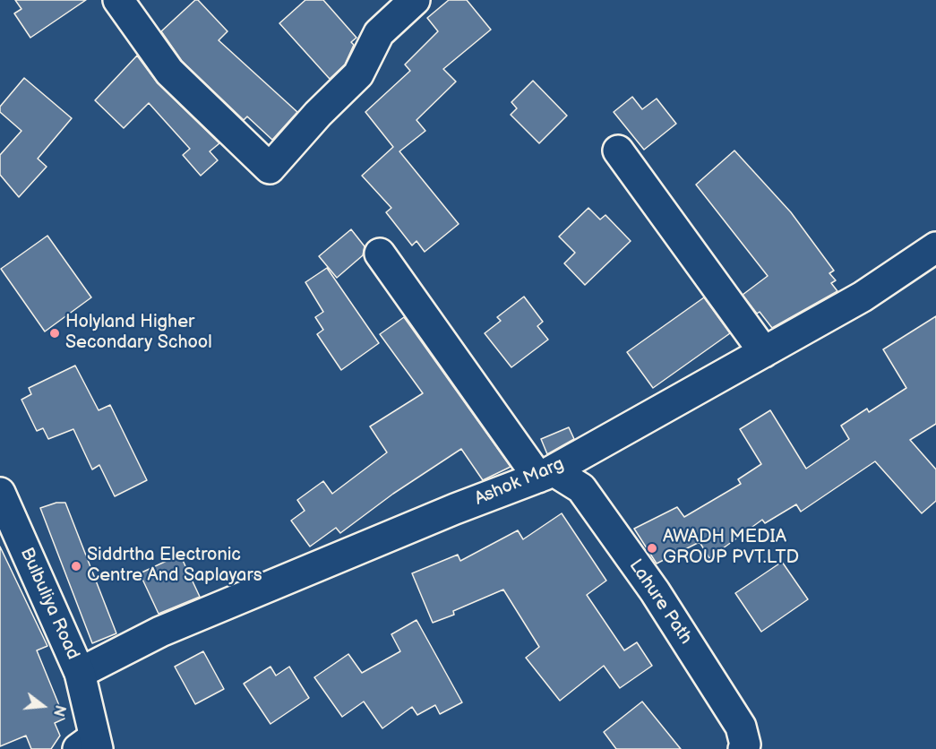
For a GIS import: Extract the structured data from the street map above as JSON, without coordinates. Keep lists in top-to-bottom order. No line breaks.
{"streets":{"street":["Ashok Marg","Lahure Path","Bulbuliya Road"]},"crossings":[["Ashok Marg","Lahure Path"],["Ashok Marg","Bulbuliya Road"]],"places":["Holyland Higher Secondary School","AWADH MEDIA GROUP PVT.LTD","Siddrtha Electronic Centre And Saplayars"],"north":"right"}
